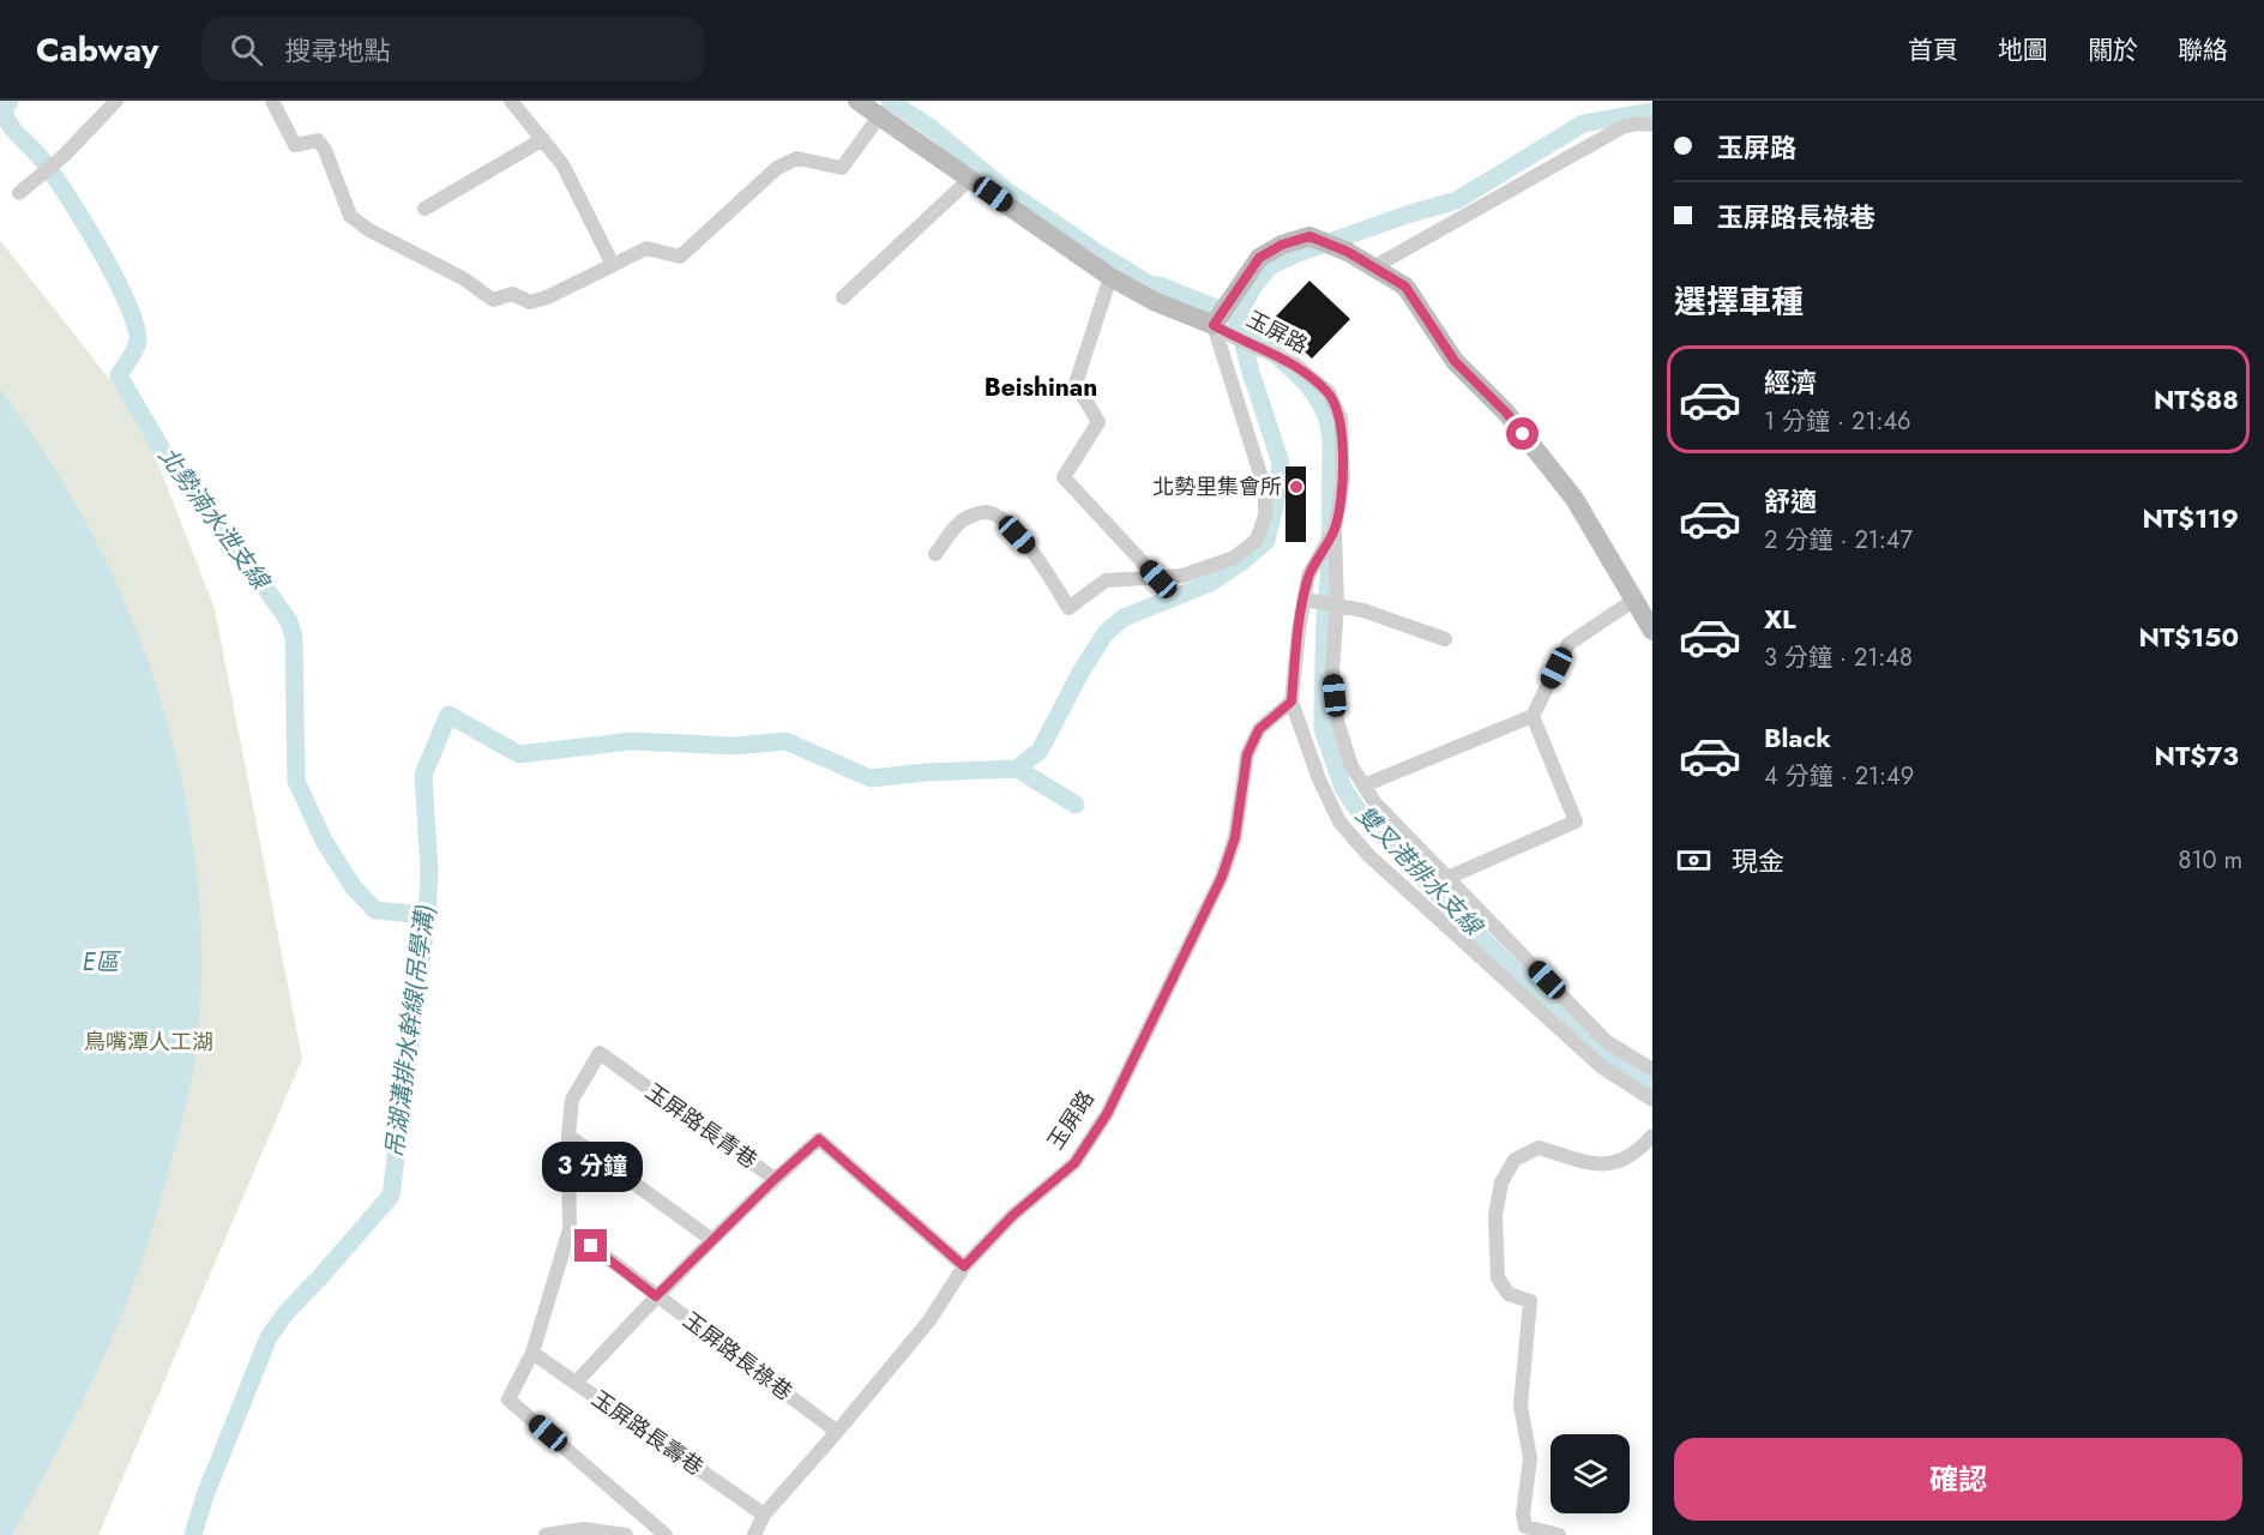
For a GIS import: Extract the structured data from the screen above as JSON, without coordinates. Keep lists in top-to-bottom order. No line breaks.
{"streets":{"street":["玉屏路","玉屏路長青巷","玉屏路長祿巷","玉屏路長壽巷"]},"crossings":[["玉屏路","玉屏路長青巷"],["玉屏路","玉屏路長祿巷"],["玉屏路","玉屏路長壽巷"]],"districts":["Beishinan"],"water":["北勢湳水泄支線","雙叉港排水支線","E區","吊湖溝排水幹線(吊學溝)"],"parks":["鳥嘴潭人工湖"],"places":["北勢里集會所"],"page":{"header":"Cabway","search":"搜尋地點","nav":["首頁","地圖","關於","聯絡"],"banner":["玉屏路","玉屏路長祿巷"],"heading":"選擇車種","list":[{"name":"經濟","note":"1 分鐘 · 21:46","value":"NT$88"},{"name":"舒適","note":"2 分鐘 · 21:47","value":"NT$119"},{"name":"XL","note":"3 分鐘 · 21:48","value":"NT$150"},{"name":"Black","note":"4 分鐘 · 21:49","value":"NT$73"}],"pay":["現金","810 m"],"bubble":"3 分鐘","buttons":"確認"}}
